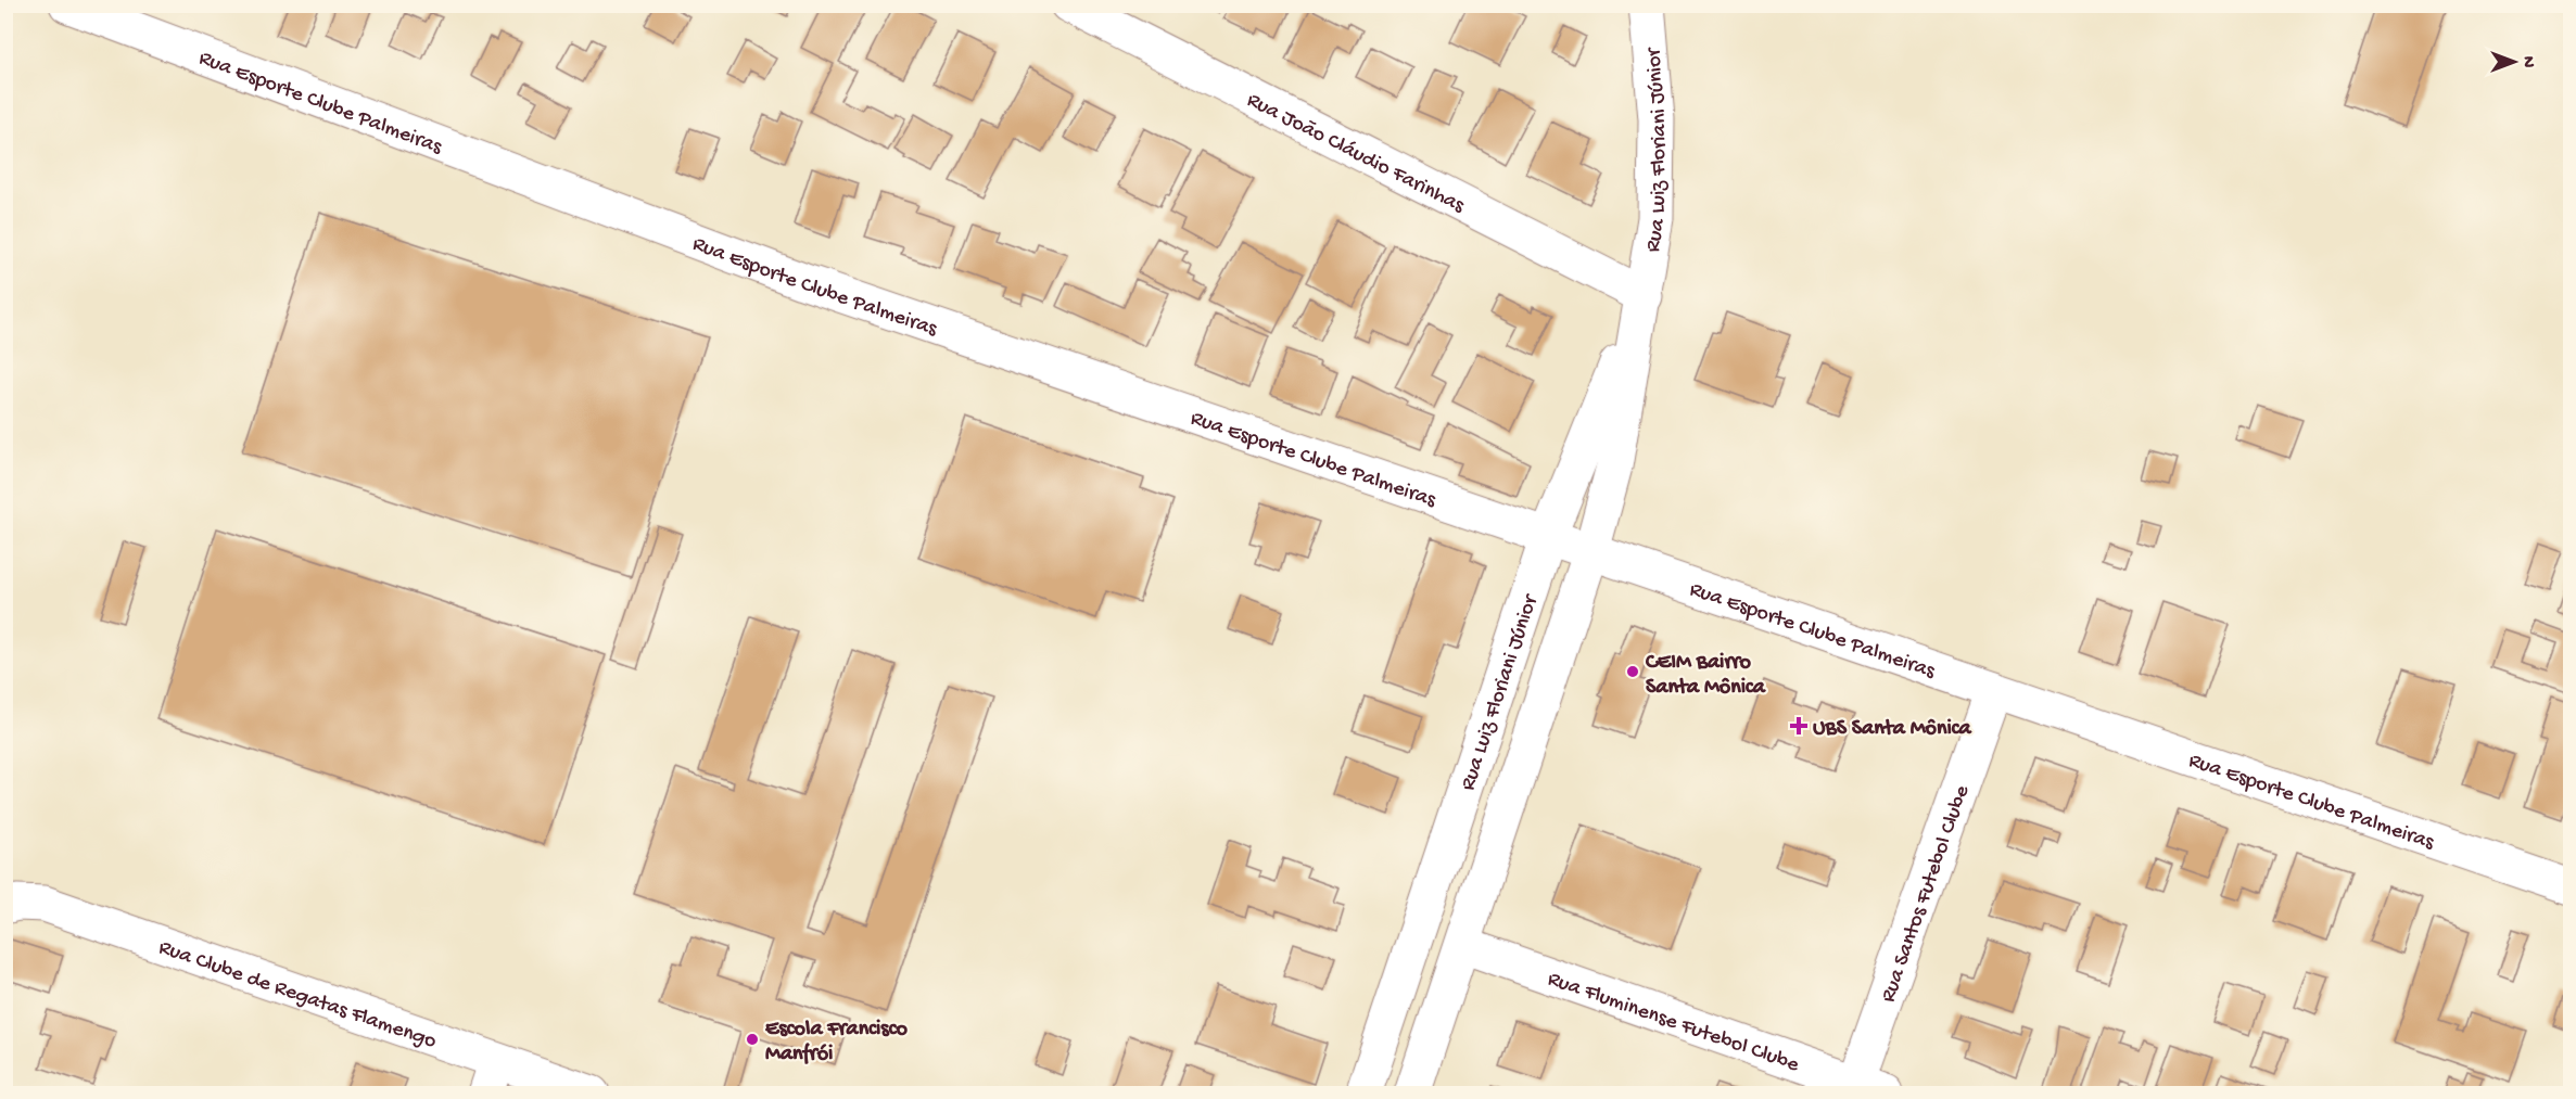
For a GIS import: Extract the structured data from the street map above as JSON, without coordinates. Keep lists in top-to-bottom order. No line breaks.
{"streets":{"street":["Rua Esporte Clube Palmeiras","Rua João Cláudio Farinhas","Rua Luiz Floriani Júnior","Rua Santos Futebol Clube","Rua Clube de Regatas Flamengo","Rua Fluminense Futebol Clube"]},"crossings":[["Rua Esporte Clube Palmeiras","Rua Luiz Floriani Júnior"],["Rua Esporte Clube Palmeiras","Rua Santos Futebol Clube"],["Rua João Cláudio Farinhas","Rua Luiz Floriani Júnior"],["Rua Luiz Floriani Júnior","Rua Fluminense Futebol Clube"],["Rua Santos Futebol Clube","Rua Fluminense Futebol Clube"]],"places":{"other":["CEIM Bairro Santa Mônica","Escola Francisco Manfrói"],"health":["UBS Santa Mônica"]},"north":"right"}
